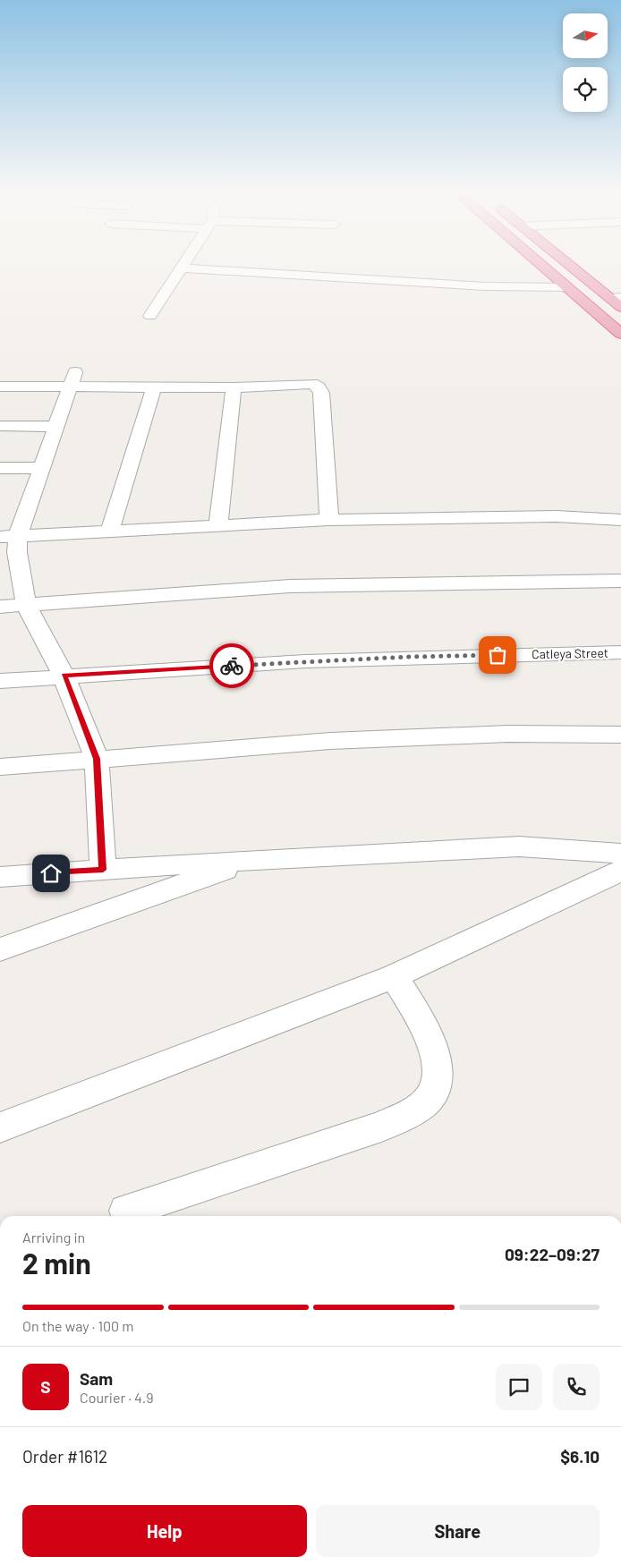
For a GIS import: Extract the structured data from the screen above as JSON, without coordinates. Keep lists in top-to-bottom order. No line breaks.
{"streets":{"street":["Catleya Street"]},"north":"right","page":{"heading":["2 min","Arriving in","09:22–09:27"],"panel":["Sam","Courier · 4.9","Order #1612","$6.10"],"bar":"On the way · 100 m","round":"S","buttons":["Help","Share"]}}
